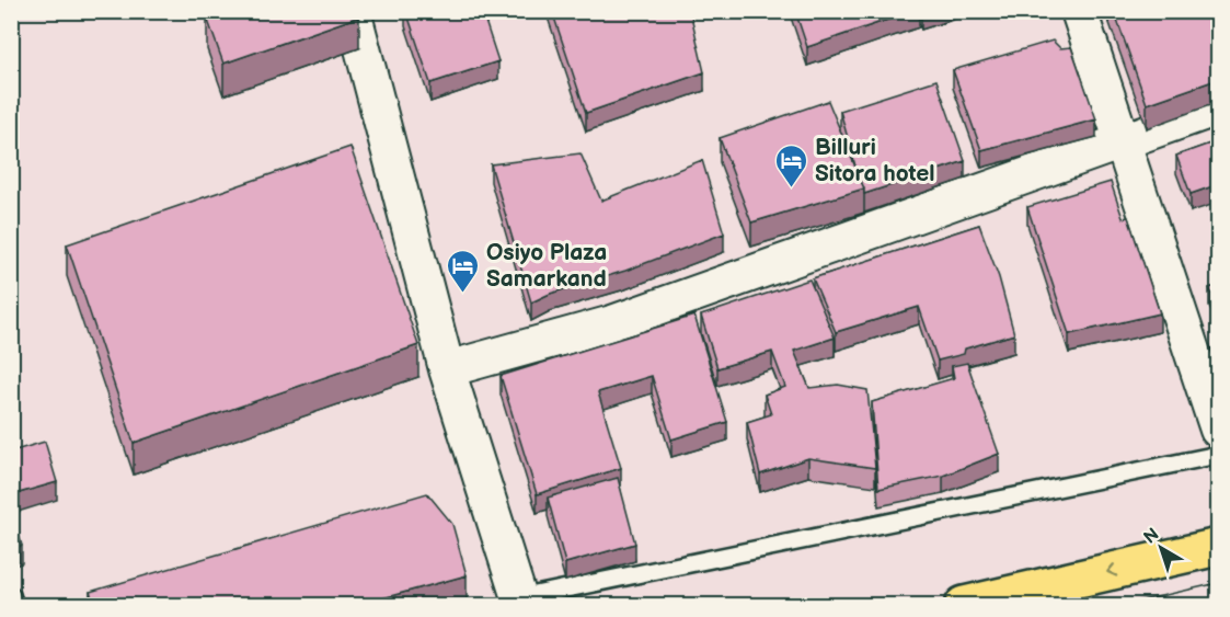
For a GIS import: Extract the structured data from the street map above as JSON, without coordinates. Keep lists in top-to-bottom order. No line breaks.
{"places":{"hotel":["Billuri Sitora hotel","Osiyo Plaza Samarkand"]},"north":"top left"}
